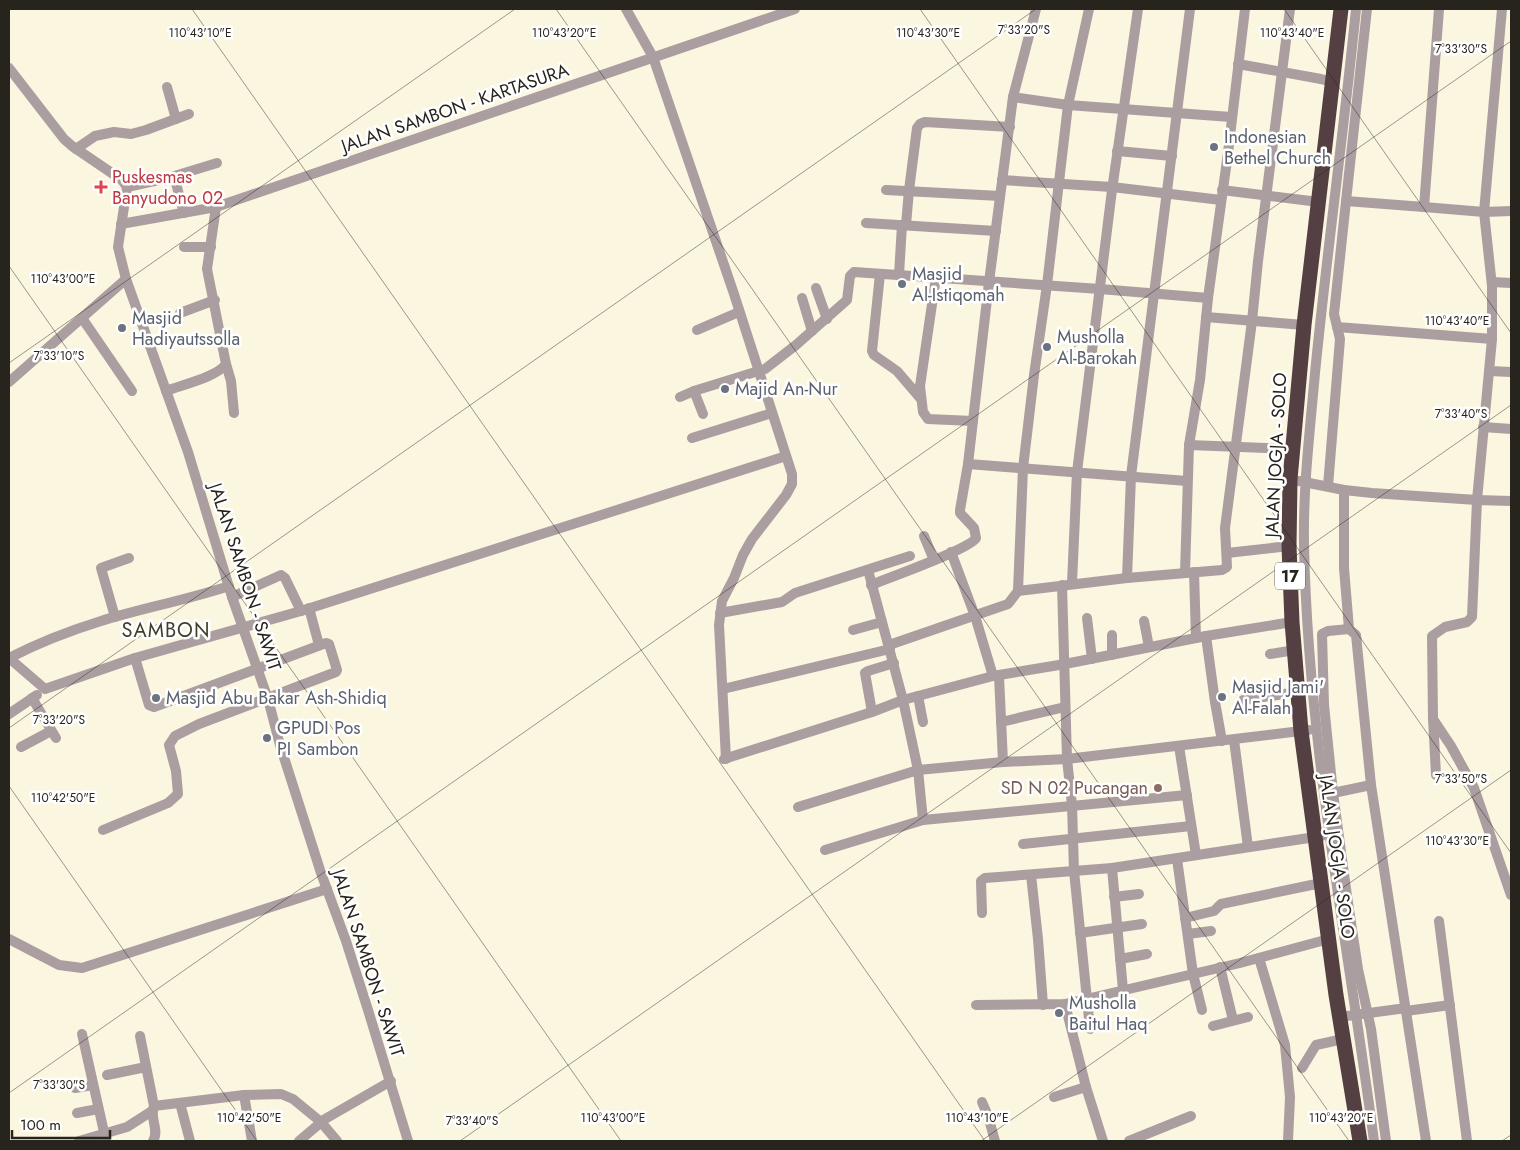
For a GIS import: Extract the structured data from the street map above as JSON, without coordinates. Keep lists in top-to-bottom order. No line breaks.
{"streets":{"highway":["JALAN JOGJA - SOLO","17"],"street":["JALAN SAMBON - KARTASURA","JALAN SAMBON - SAWIT"]},"crossings":[["JALAN SAMBON - KARTASURA","JALAN SAMBON - SAWIT"]],"districts":["SAMBON"],"places":{"other":["Indonesian Bethel Church","Masjid Al-Istiqomah","Masjid Hadiyautssolla","Musholla Al-Barokah","Majid An-Nur","Masjid Jami' Al-Falah","Masjid Abu Bakar Ash-Shidiq","GPUDI Pos PI Sambon","SD N 02 Pucangan","Musholla Baitul Haq"],"health":["Puskesmas Banyudono 02"]},"scale_bar":"100 m","coordinates":["7°33'20\"S","110°43'30\"E","110°43'40\"E","110°43'10\"E","110°43'20\"E","7°33'30\"S","110°43'00\"E","7°33'10\"S","7°33'40\"S","7°33'50\"S","110°42'50\"E"]}
